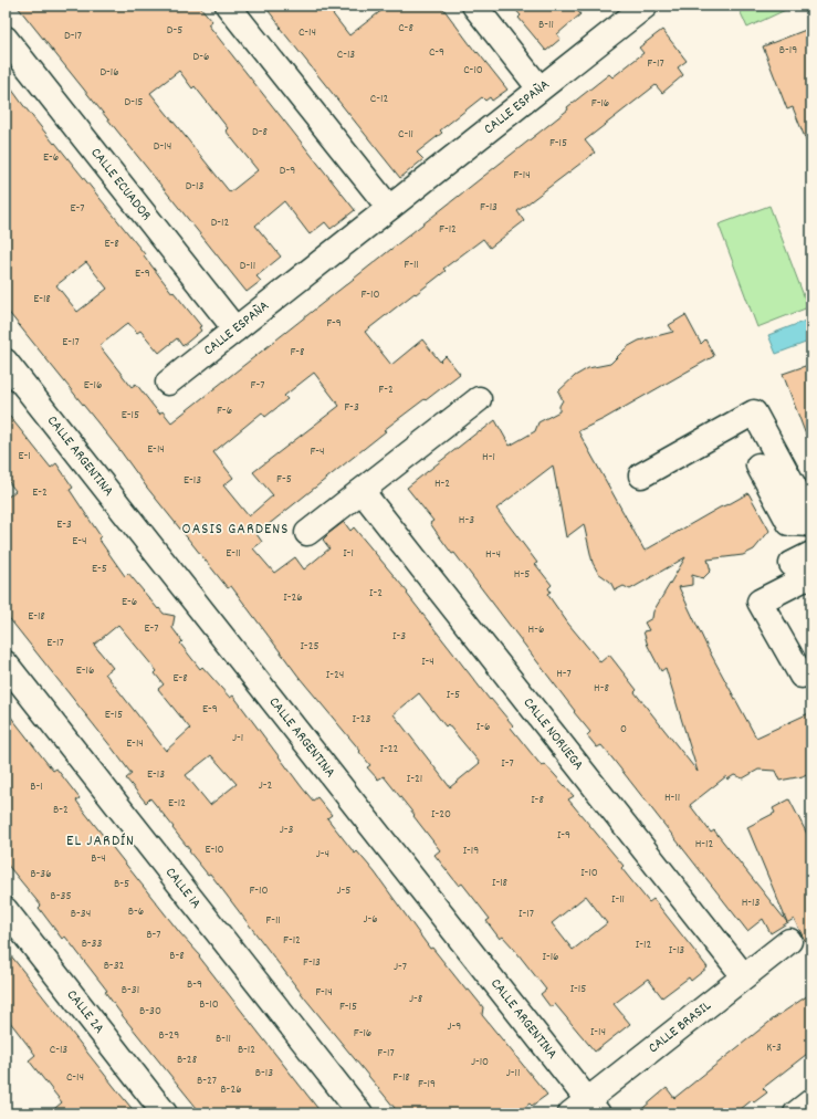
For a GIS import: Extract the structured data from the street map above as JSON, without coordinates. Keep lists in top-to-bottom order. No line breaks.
{"streets":{"street":["CALLE ESPAÑA","CALLE ECUADOR","CALLE ARGENTINA","CALLE NORUEGA","CALLE 1A","CALLE 2A","CALLE BRASIL"]},"crossings":[["CALLE ESPAÑA","CALLE ECUADOR"],["CALLE ARGENTINA","CALLE BRASIL"],["CALLE NORUEGA","CALLE BRASIL"]],"districts":["OASIS GARDENS","EL JARDÍN"],"house_numbers":["B-11","C-8","D-5","C-14","D-17","B-19","C-9","C-13","D-6","F-17","C-10","D-16","C-12","D-15","F-16","D-8","C-11","F-15","D-14","E-6","D-9","F-14","D-13","F-13","E-7","D-12","F-12","E-8","F-11","D-11","E-9","F-10","E-18","F-9","E-17","F-8","E-16","F-7","F-2","F-3","F-6","E-15","E-14","F-4","E-1","H-1","F-5","E-13","H-2","E-2","H-3","E-3","E-4","E-11","I-1","H-4","E-5","H-5","I-2","I-26","E-6","E-18","E-7","H-6","I-3","E-17","I-25","I-4","E-16","H-7","I-24","E-8","H-8","I-5","E-9","E-15","I-23","I-6","0","J-1","E-14","I-22","I-7","E-13","I-21","J-2","B-1","H-11","I-8","E-12","B-2","I-20","J-3","I-9","H-12","E-10","I-19","J-4","B-4","I-10","B-36","I-18","B-5","F-10","J-5","B-35","I-11","H-13","B-6","B-34","I-17","J-6","F-11","B-7","F-12","B-33","I-12","I-13","B-8","I-16","F-13","B-32","J-7","B-9","I-15","B-31","F-14","J-8","B-10","F-15","B-30","J-9","I-14","F-16","B-29","B-11","K-3","C-13","B-12","F-17","B-28","J-10","B-13","J-11","C-14","F-18","B-27","F-19","B-26"]}
